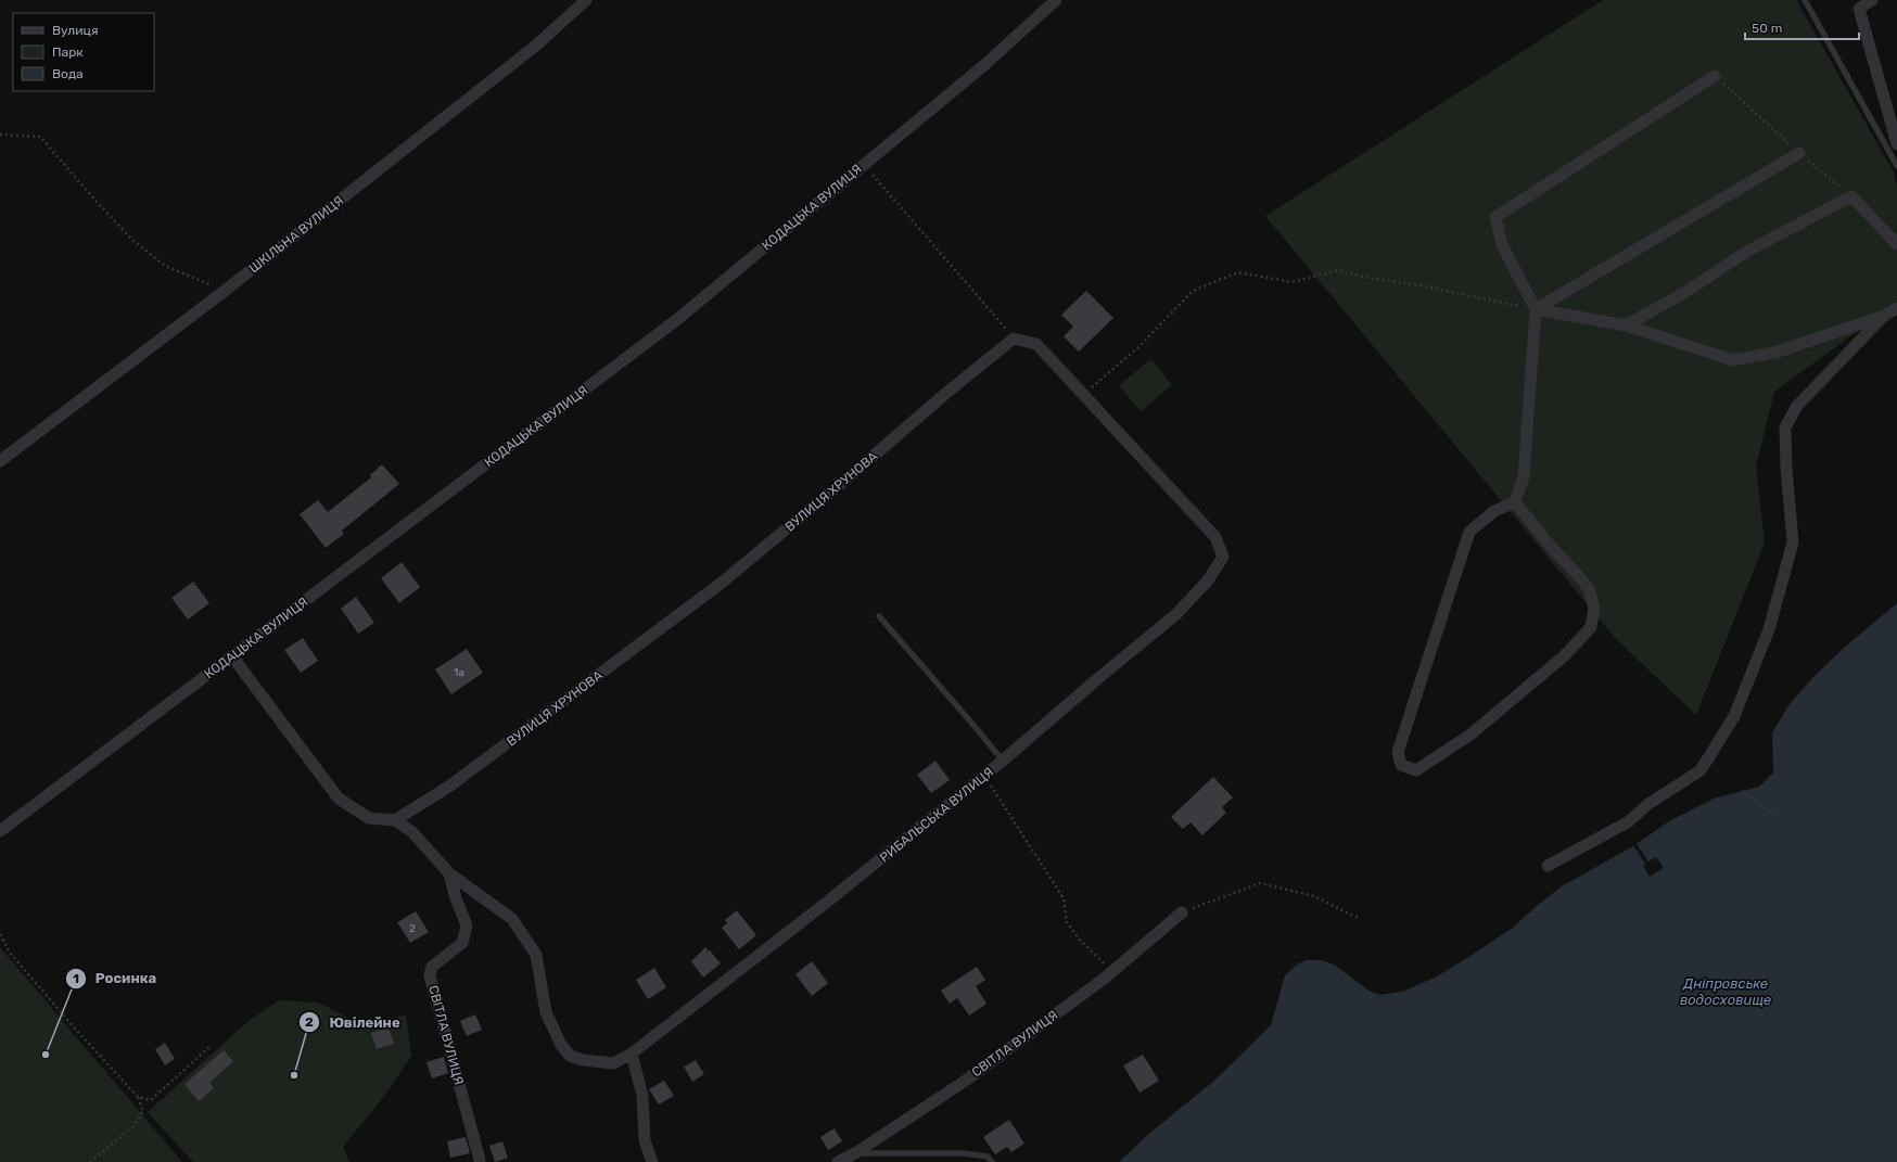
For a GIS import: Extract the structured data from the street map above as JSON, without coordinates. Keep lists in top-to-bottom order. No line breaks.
{"streets":{"street":["КОДАЦЬКА ВУЛИЦЯ","ШКІЛЬНА ВУЛИЦЯ","ВУЛИЦЯ ХРУНОВА","РИБАЛЬСЬКА ВУЛИЦЯ","СВІТЛА ВУЛИЦЯ"]},"crossings":[["ВУЛИЦЯ ХРУНОВА","РИБАЛЬСЬКА ВУЛИЦЯ"],["РИБАЛЬСЬКА ВУЛИЦЯ","СВІТЛА ВУЛИЦЯ"]],"water":["Дніпровське водосховище"],"places":["Росинка","Ювілейне"],"house_numbers":["1а","2"],"legend":["Вулиця","Парк","Вода"],"scale_bar":"50 m"}
